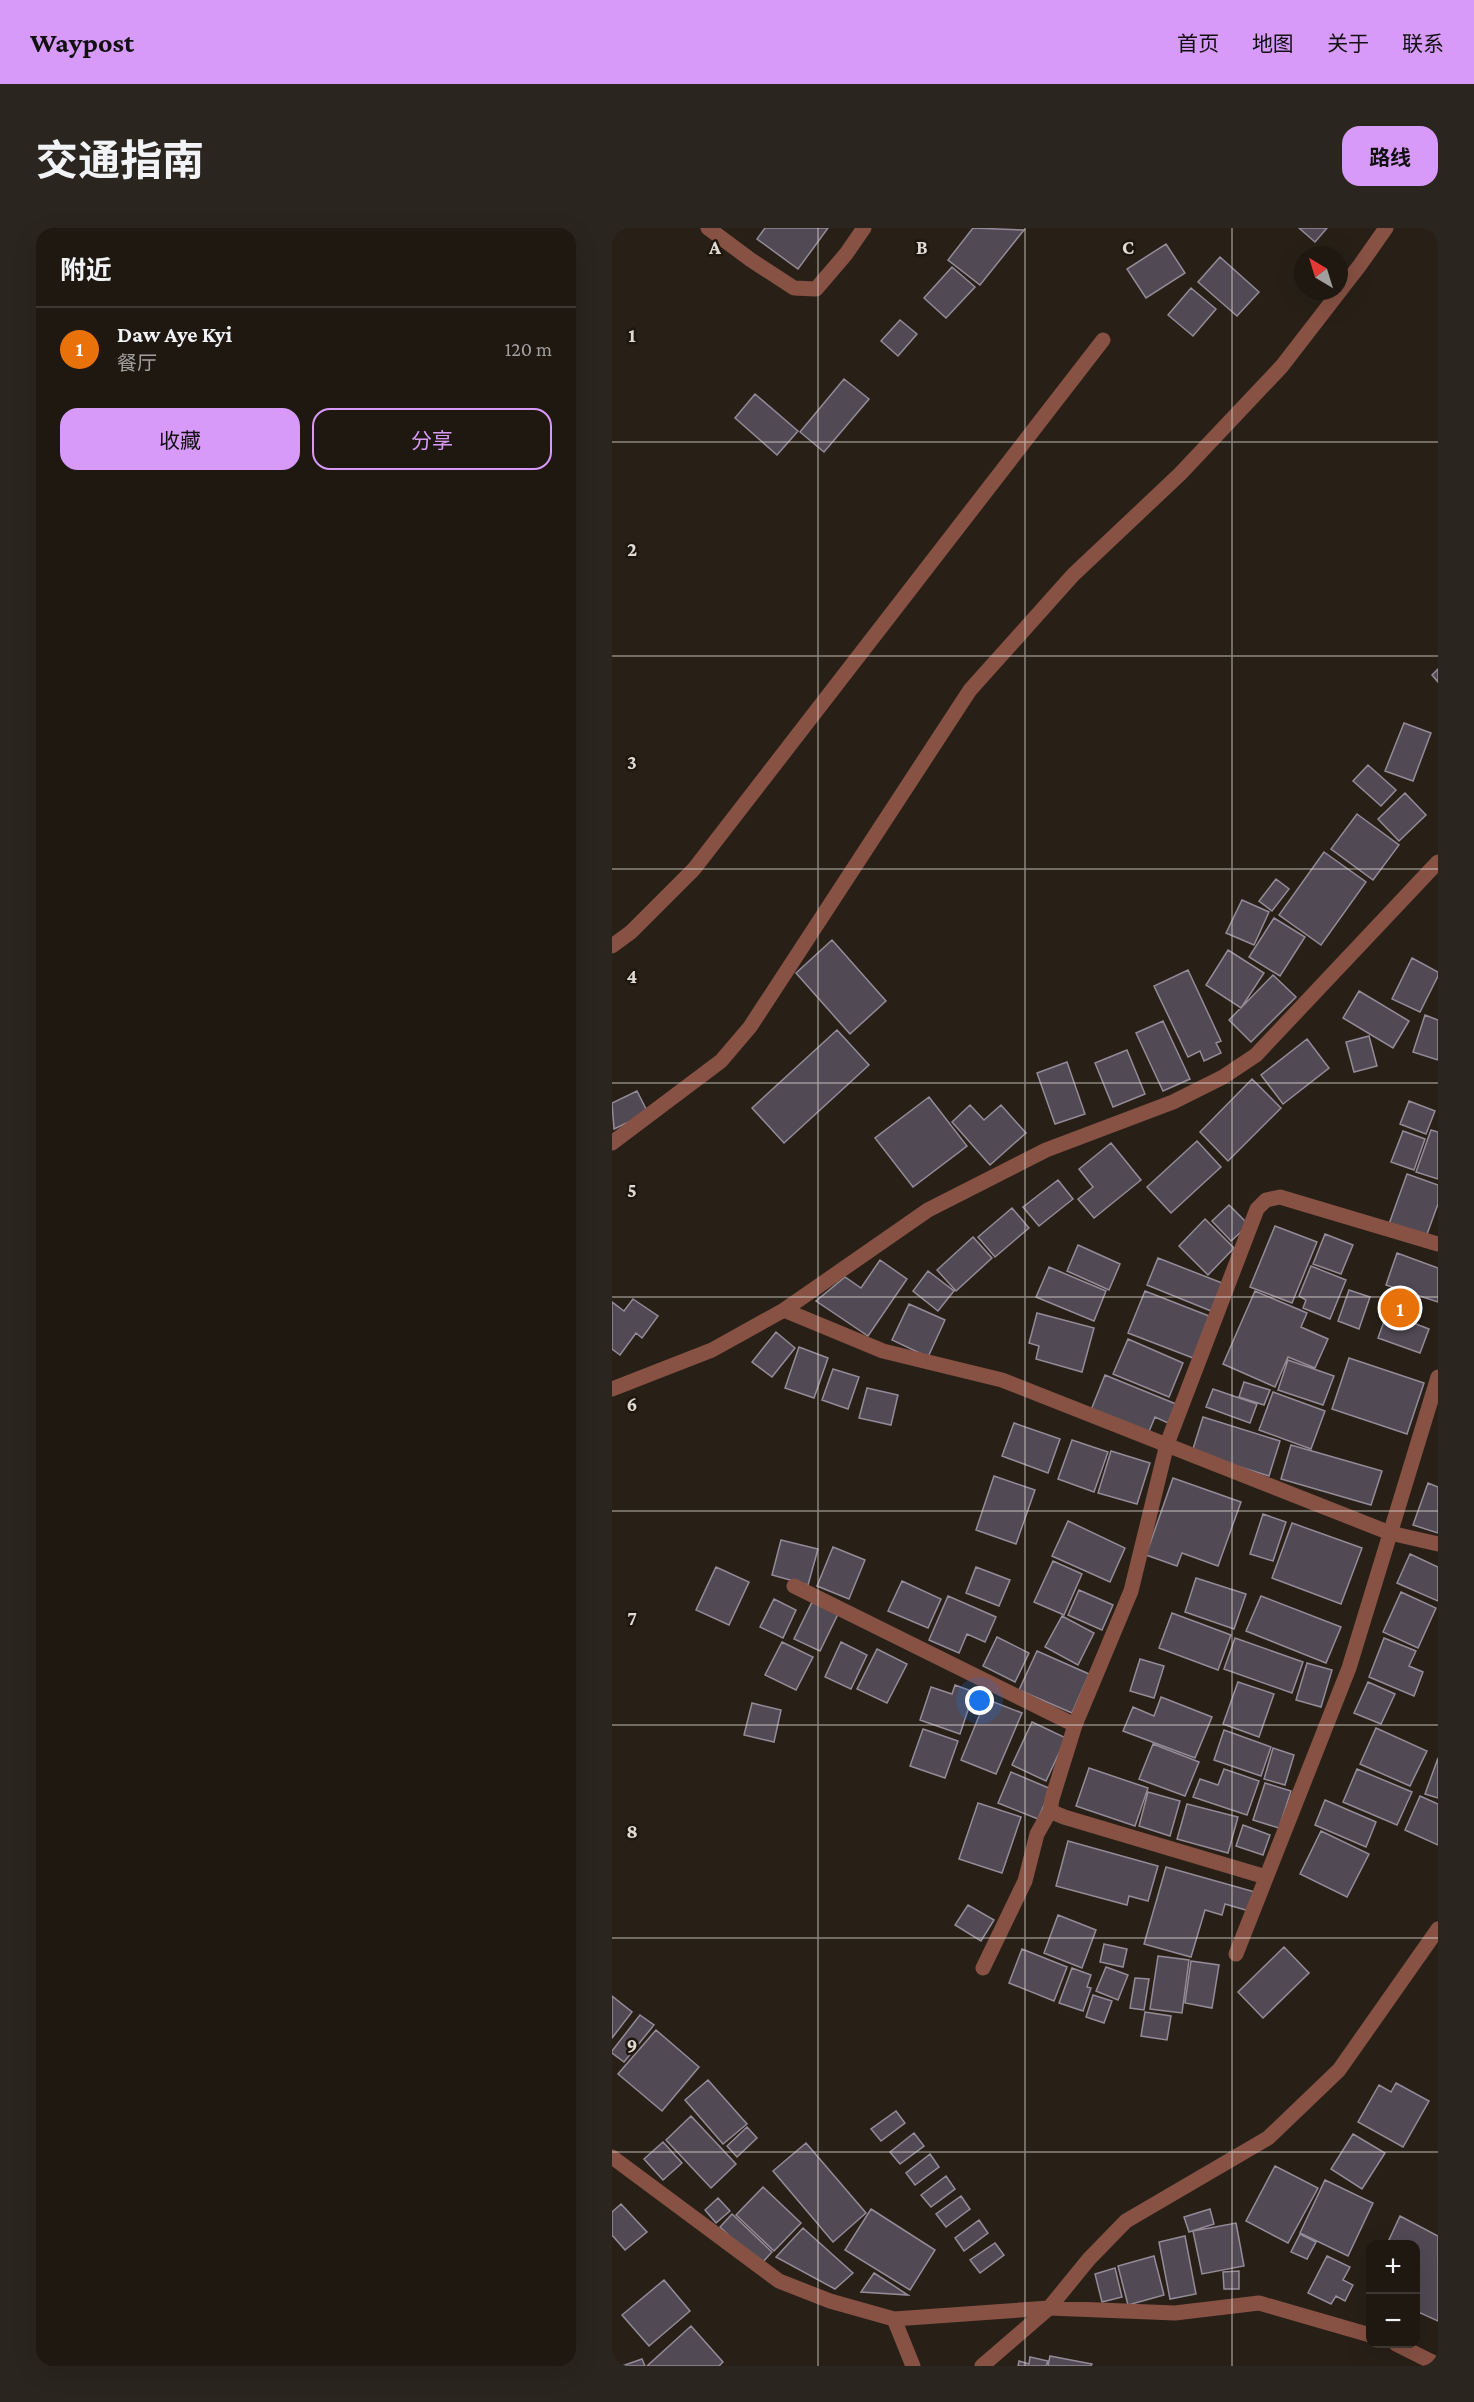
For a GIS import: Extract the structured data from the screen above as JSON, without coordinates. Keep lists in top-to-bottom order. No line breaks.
{"north":"top left","page":{"header":"Waypost","nav":["首页","地图","关于","联系"],"title":"交通指南","buttons":["路线",["收藏","分享"]],"heading":"附近","list":[{"mark":"1","name":"Daw Aye Kyi","note":"餐厅","value":"120 m"}],"pins":"1","map_buttons":["+","−"]},"grid":{"columns":["A","B","C"],"rows":["1","2","3","4","5","6","7","8","9"]}}
